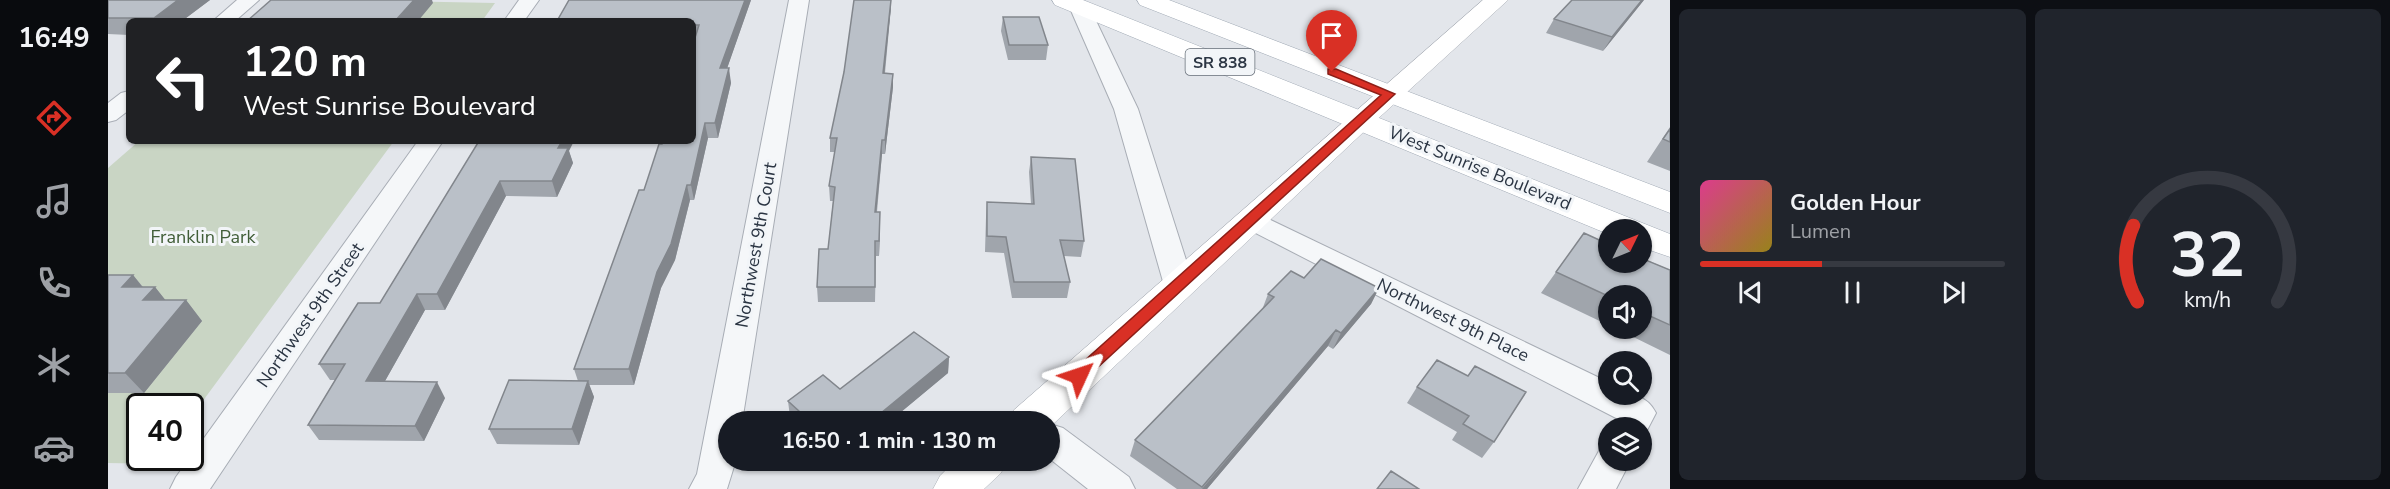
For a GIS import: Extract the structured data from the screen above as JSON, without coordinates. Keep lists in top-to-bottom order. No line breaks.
{"streets":{"main road":["SR 838","West Sunrise Boulevard"],"street":["Northwest 9th Court","Northwest 9th Street","Northwest 9th Place"]},"parks":["Franklin Park"],"north":"top right","page":{"tabs":"16:49","turn":["120 m","West Sunrise Boulevard"],"song":["Golden Hour","Lumen"],"limit":"40","trip":"16:50 · 1 min · 130 m","gauge":["32","km/h"]}}
